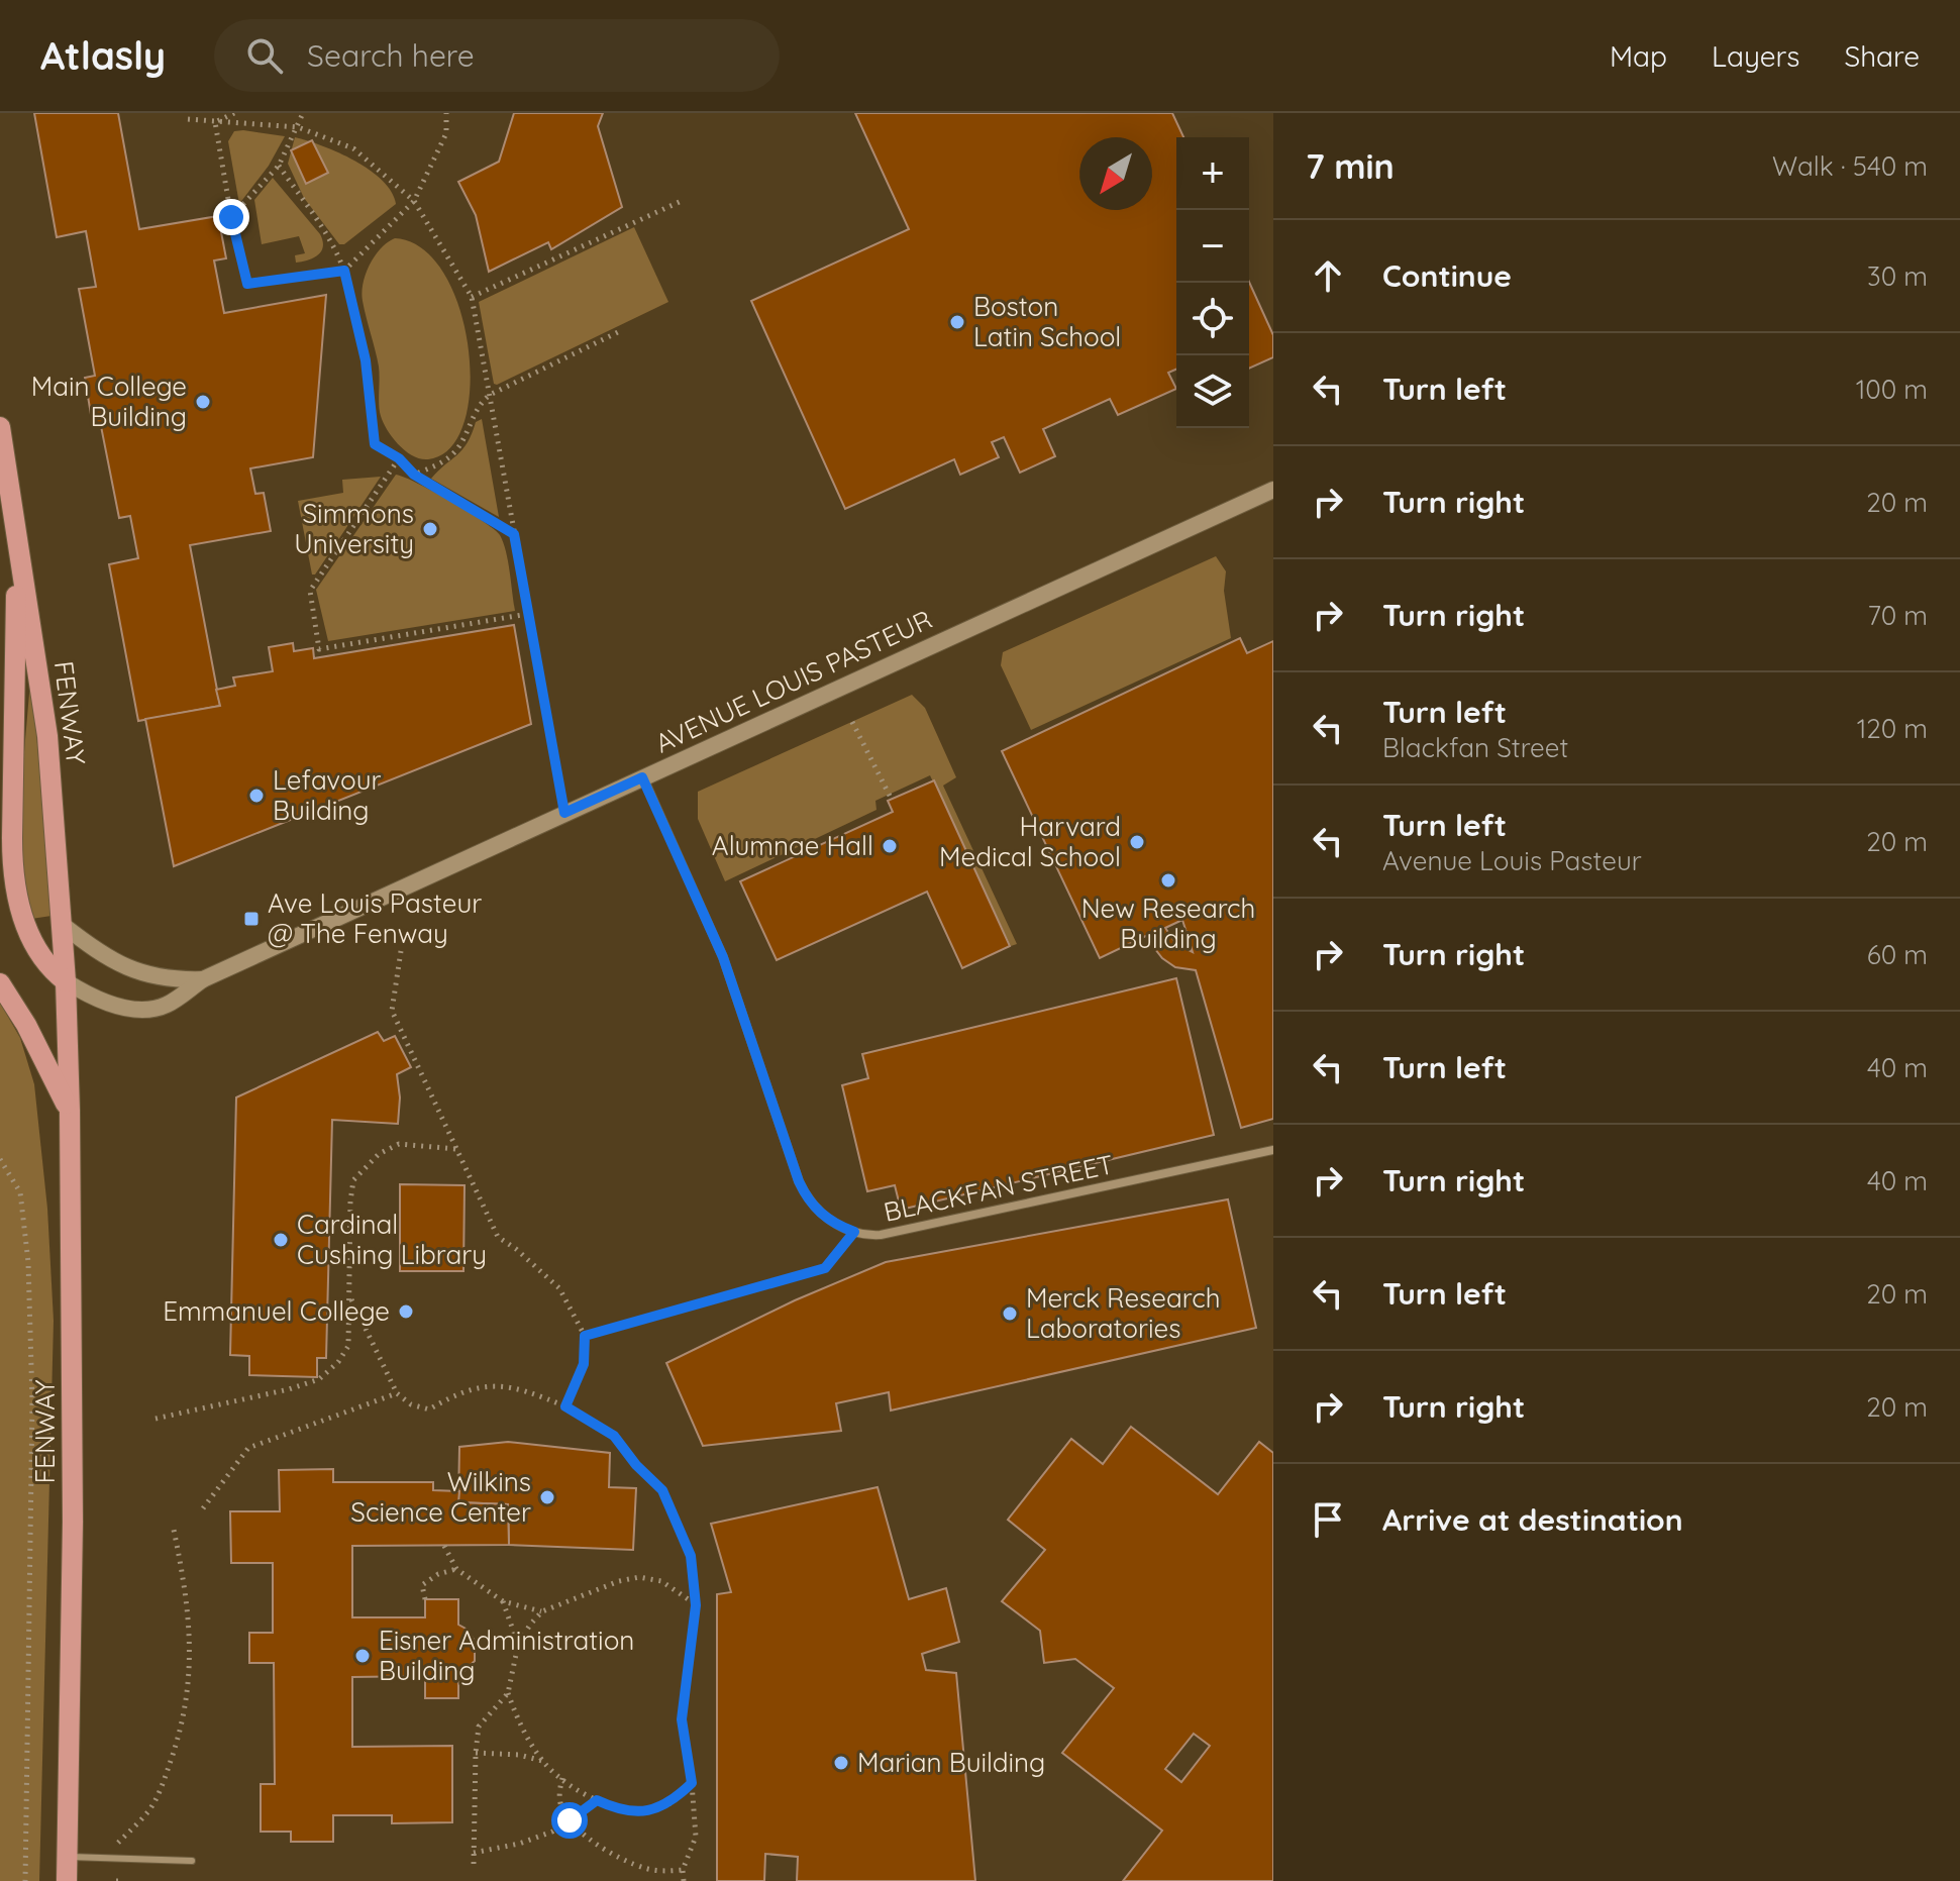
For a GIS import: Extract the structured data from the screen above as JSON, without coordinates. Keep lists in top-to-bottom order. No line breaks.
{"streets":{"main road":["AVENUE LOUIS PASTEUR","FENWAY"],"street":["BLACKFAN STREET"]},"crossings":[["AVENUE LOUIS PASTEUR","FENWAY"],["AVENUE LOUIS PASTEUR","BLACKFAN STREET"]],"places":{"other":["Boston Latin School","Main College Building","Simmons University","Lefavour Building","Harvard Medical School","Alumnae Hall","New Research Building","Cardinal Cushing Library","Emmanuel College","Merck Research Laboratories","Wilkins Science Center","Eisner Administration Building","Marian Building"],"transit":["Ave Louis Pasteur @ The Fenway"]},"north":"bottom left","page":{"header":"Atlasly","search":"Search here","nav":["Map","Layers","Share"],"heading":["7 min","Walk · 540 m"],"map_buttons":["+","−"],"list":[["Continue","30 m"],["Turn left","100 m"],["Turn right","20 m"],["Turn right","70 m"],["Turn left","Blackfan Street","120 m"],["Turn left","Avenue Louis Pasteur","20 m"],["Turn right","60 m"],["Turn left","40 m"],["Turn right","40 m"],["Turn left","20 m"],["Turn right","20 m"],"Arrive at destination"]}}
